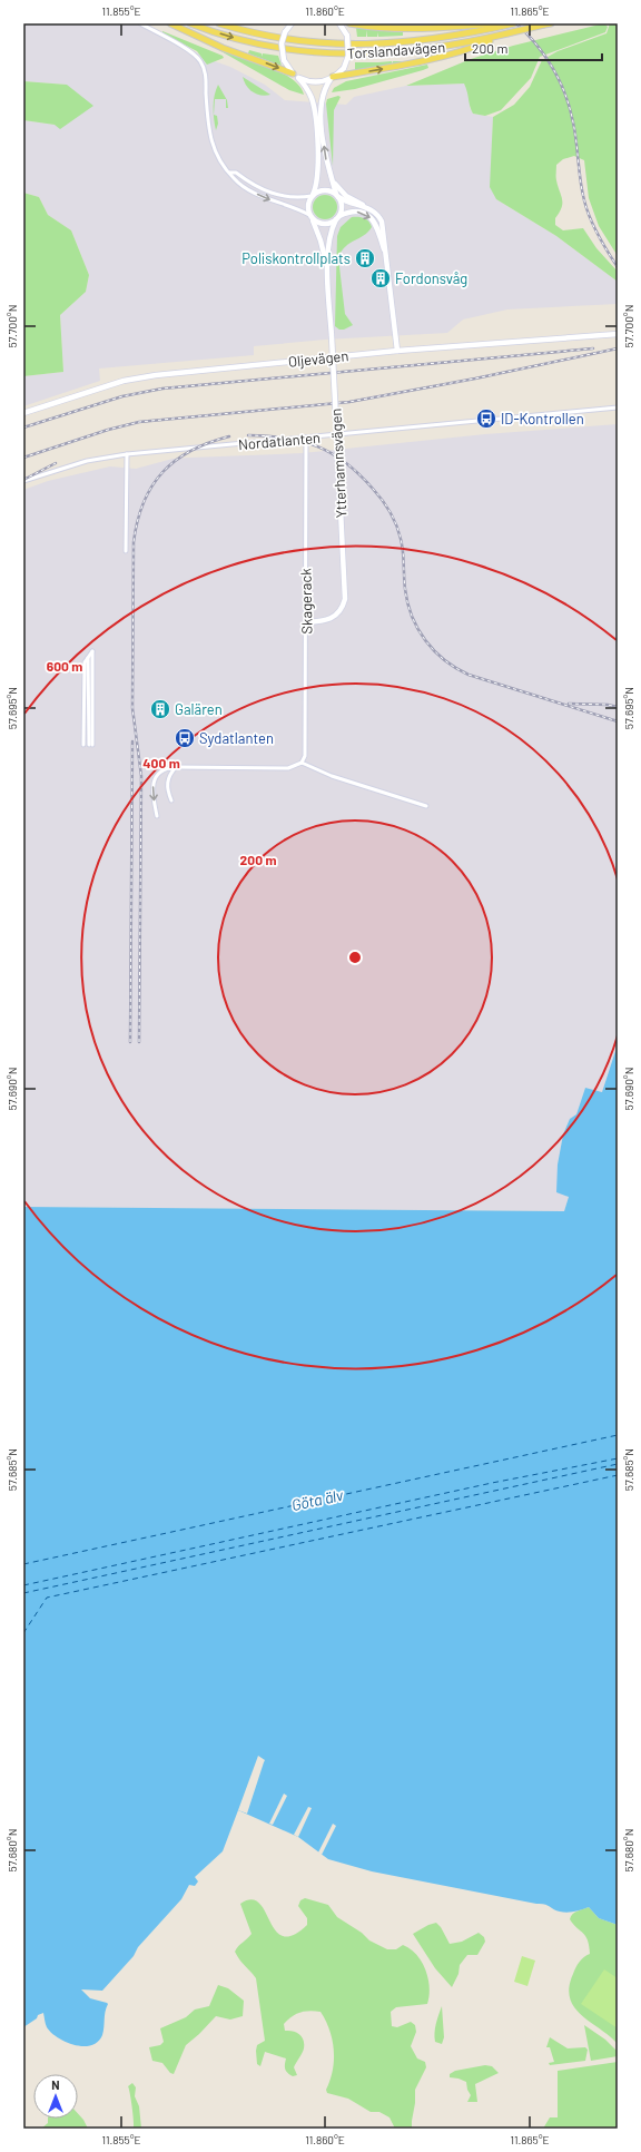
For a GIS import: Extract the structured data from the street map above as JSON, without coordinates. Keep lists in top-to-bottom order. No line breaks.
{"streets":{"main road":["Torslandavägen"],"street":["Oljevägen","Nordatlanten","Ytterhamnsvägen","Skagerack"]},"crossings":[["Nordatlanten","Skagerack"],["Ytterhamnsvägen","Skagerack"]],"water":["Göta älv"],"places":{"building":["Poliskontrollplats","Fordonsvåg","Galären"],"bus stop":["ID-Kontrollen","Sydatlanten"]},"scale_bar":"200 m","north":"top","coordinates":["11.855°E","11.860°E","11.865°E","57.700°N","57.695°N","57.690°N","57.685°N","57.680°N"],"rings":["600 m","400 m","200 m"]}
